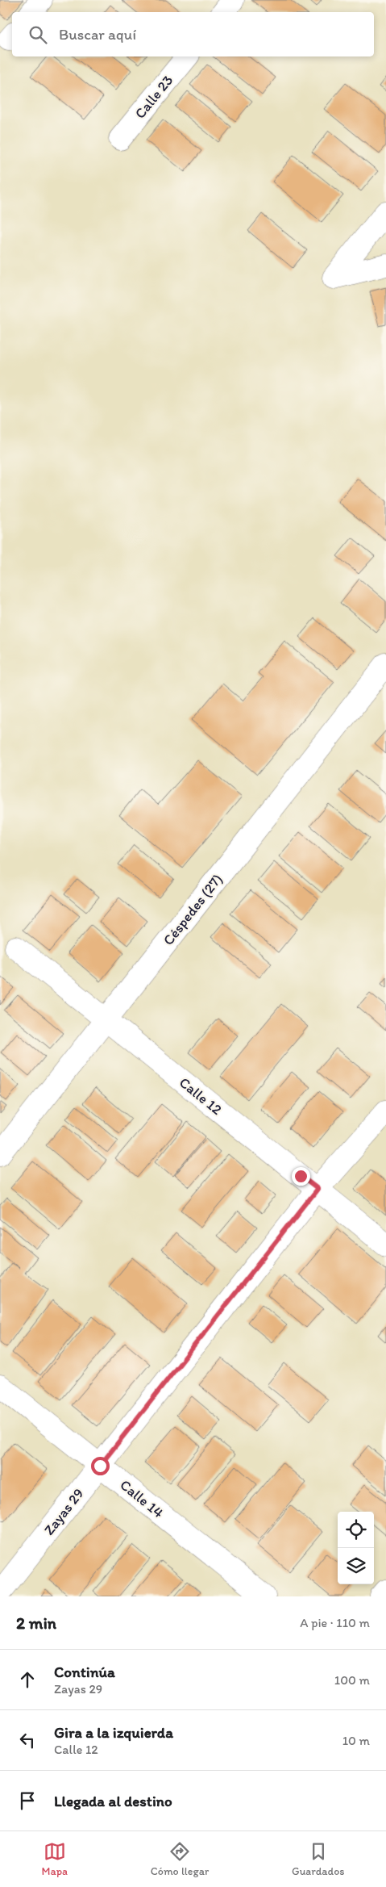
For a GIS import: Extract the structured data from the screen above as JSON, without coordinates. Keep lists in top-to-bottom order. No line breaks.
{"streets":{"street":["Calle 23","Céspedes (27)","Calle 12","Calle 14","Zayas 29"]},"crossings":[["Céspedes (27)","Calle 12"],["Calle 12","Zayas 29"],["Calle 14","Zayas 29"]],"page":{"search":"Buscar aquí","heading":["2 min","A pie · 110 m"],"list":[["Continúa","Zayas 29","100 m"],["Gira a la izquierda","Calle 12","10 m"],"Llegada al destino"],"nav":["Mapa","Cómo llegar","Guardados"]}}
